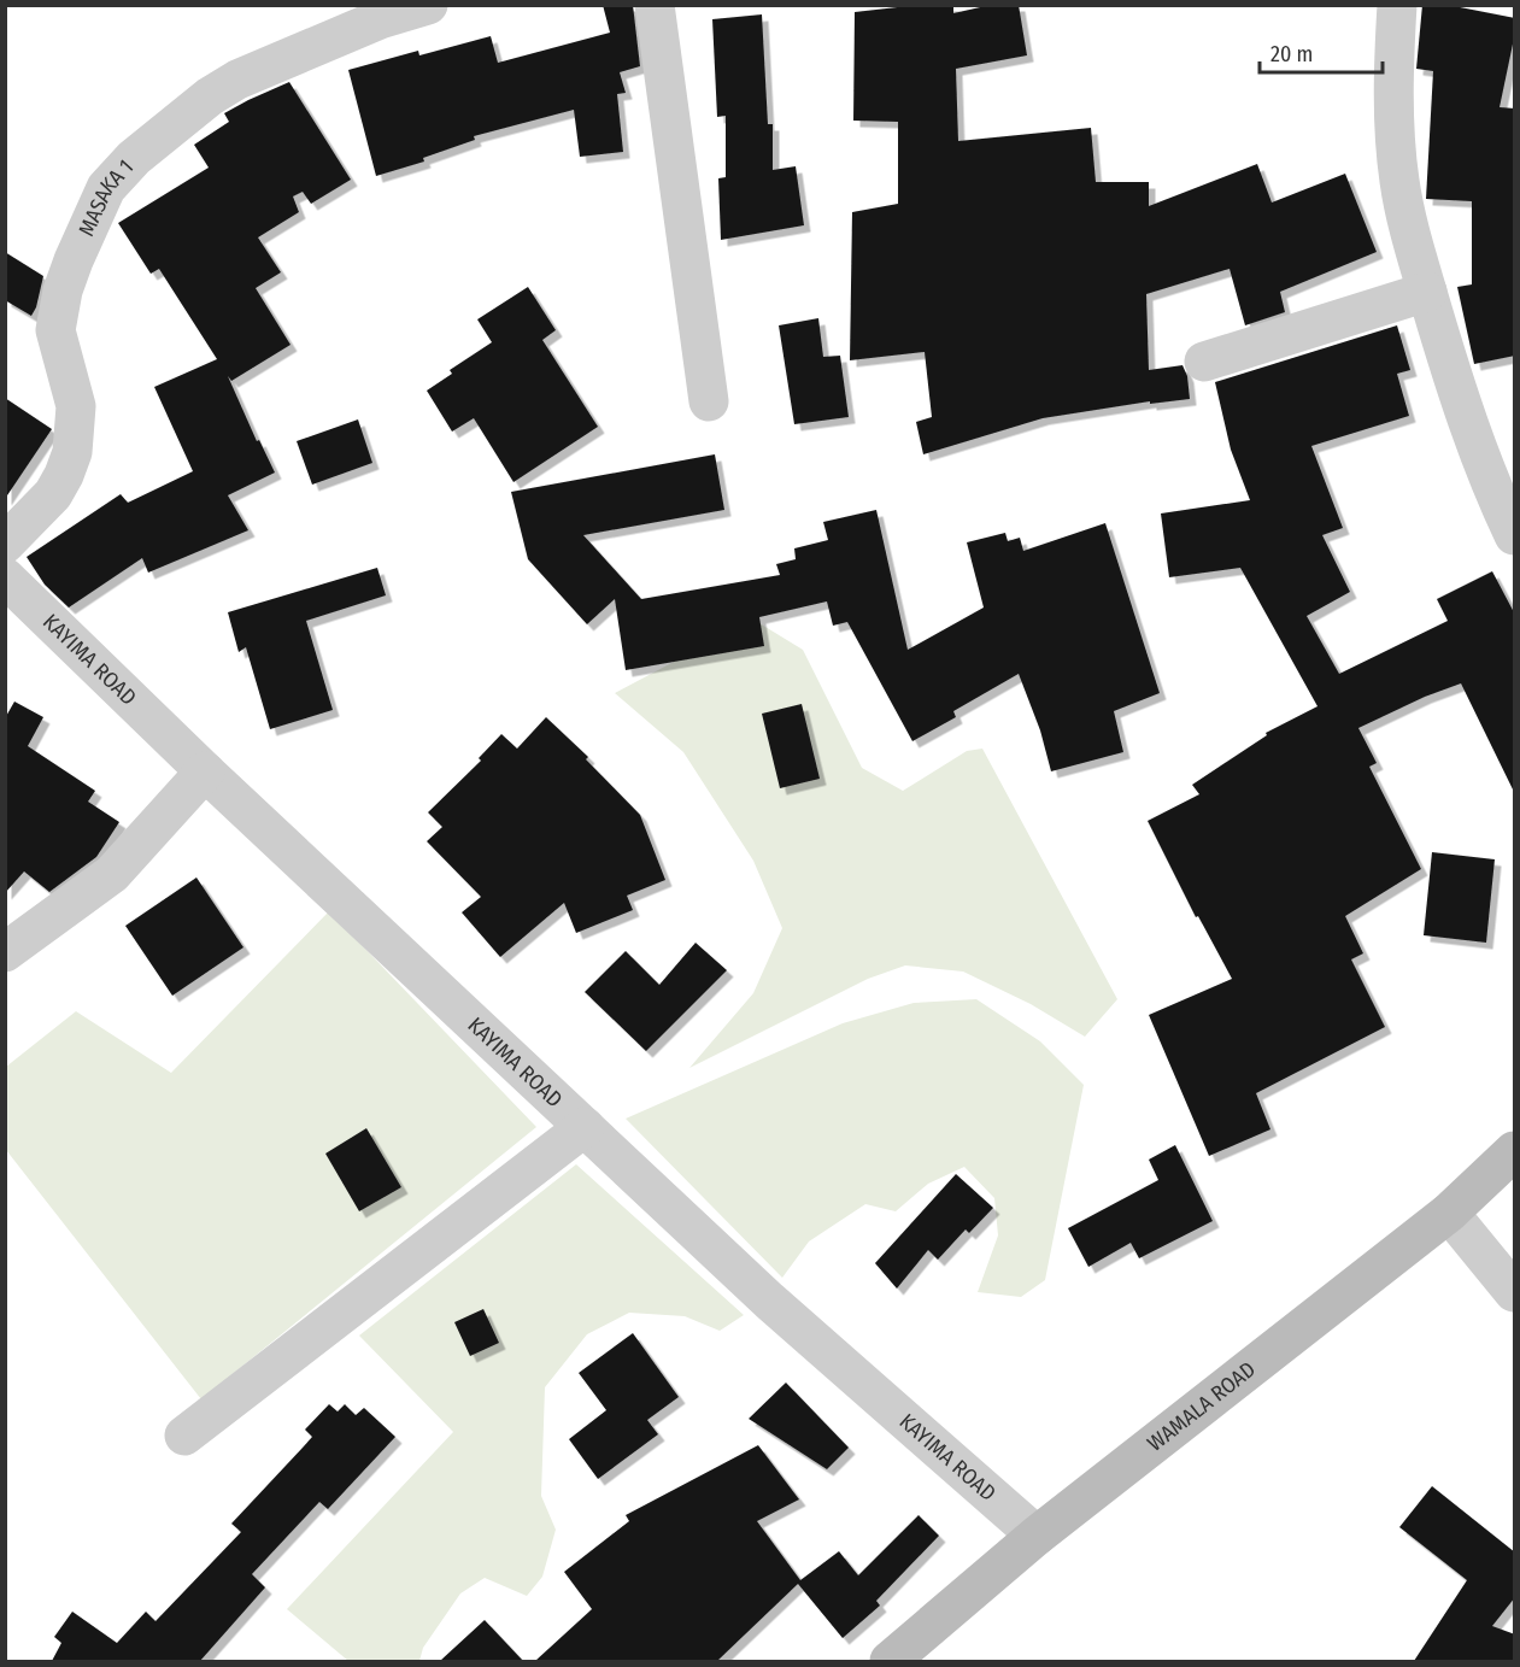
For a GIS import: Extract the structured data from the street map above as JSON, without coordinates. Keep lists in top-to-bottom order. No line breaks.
{"streets":{"street":["MASAKA 1","KAYIMA ROAD","WAMALA ROAD"]},"crossings":[["KAYIMA ROAD","WAMALA ROAD"]],"scale_bar":"20 m"}
